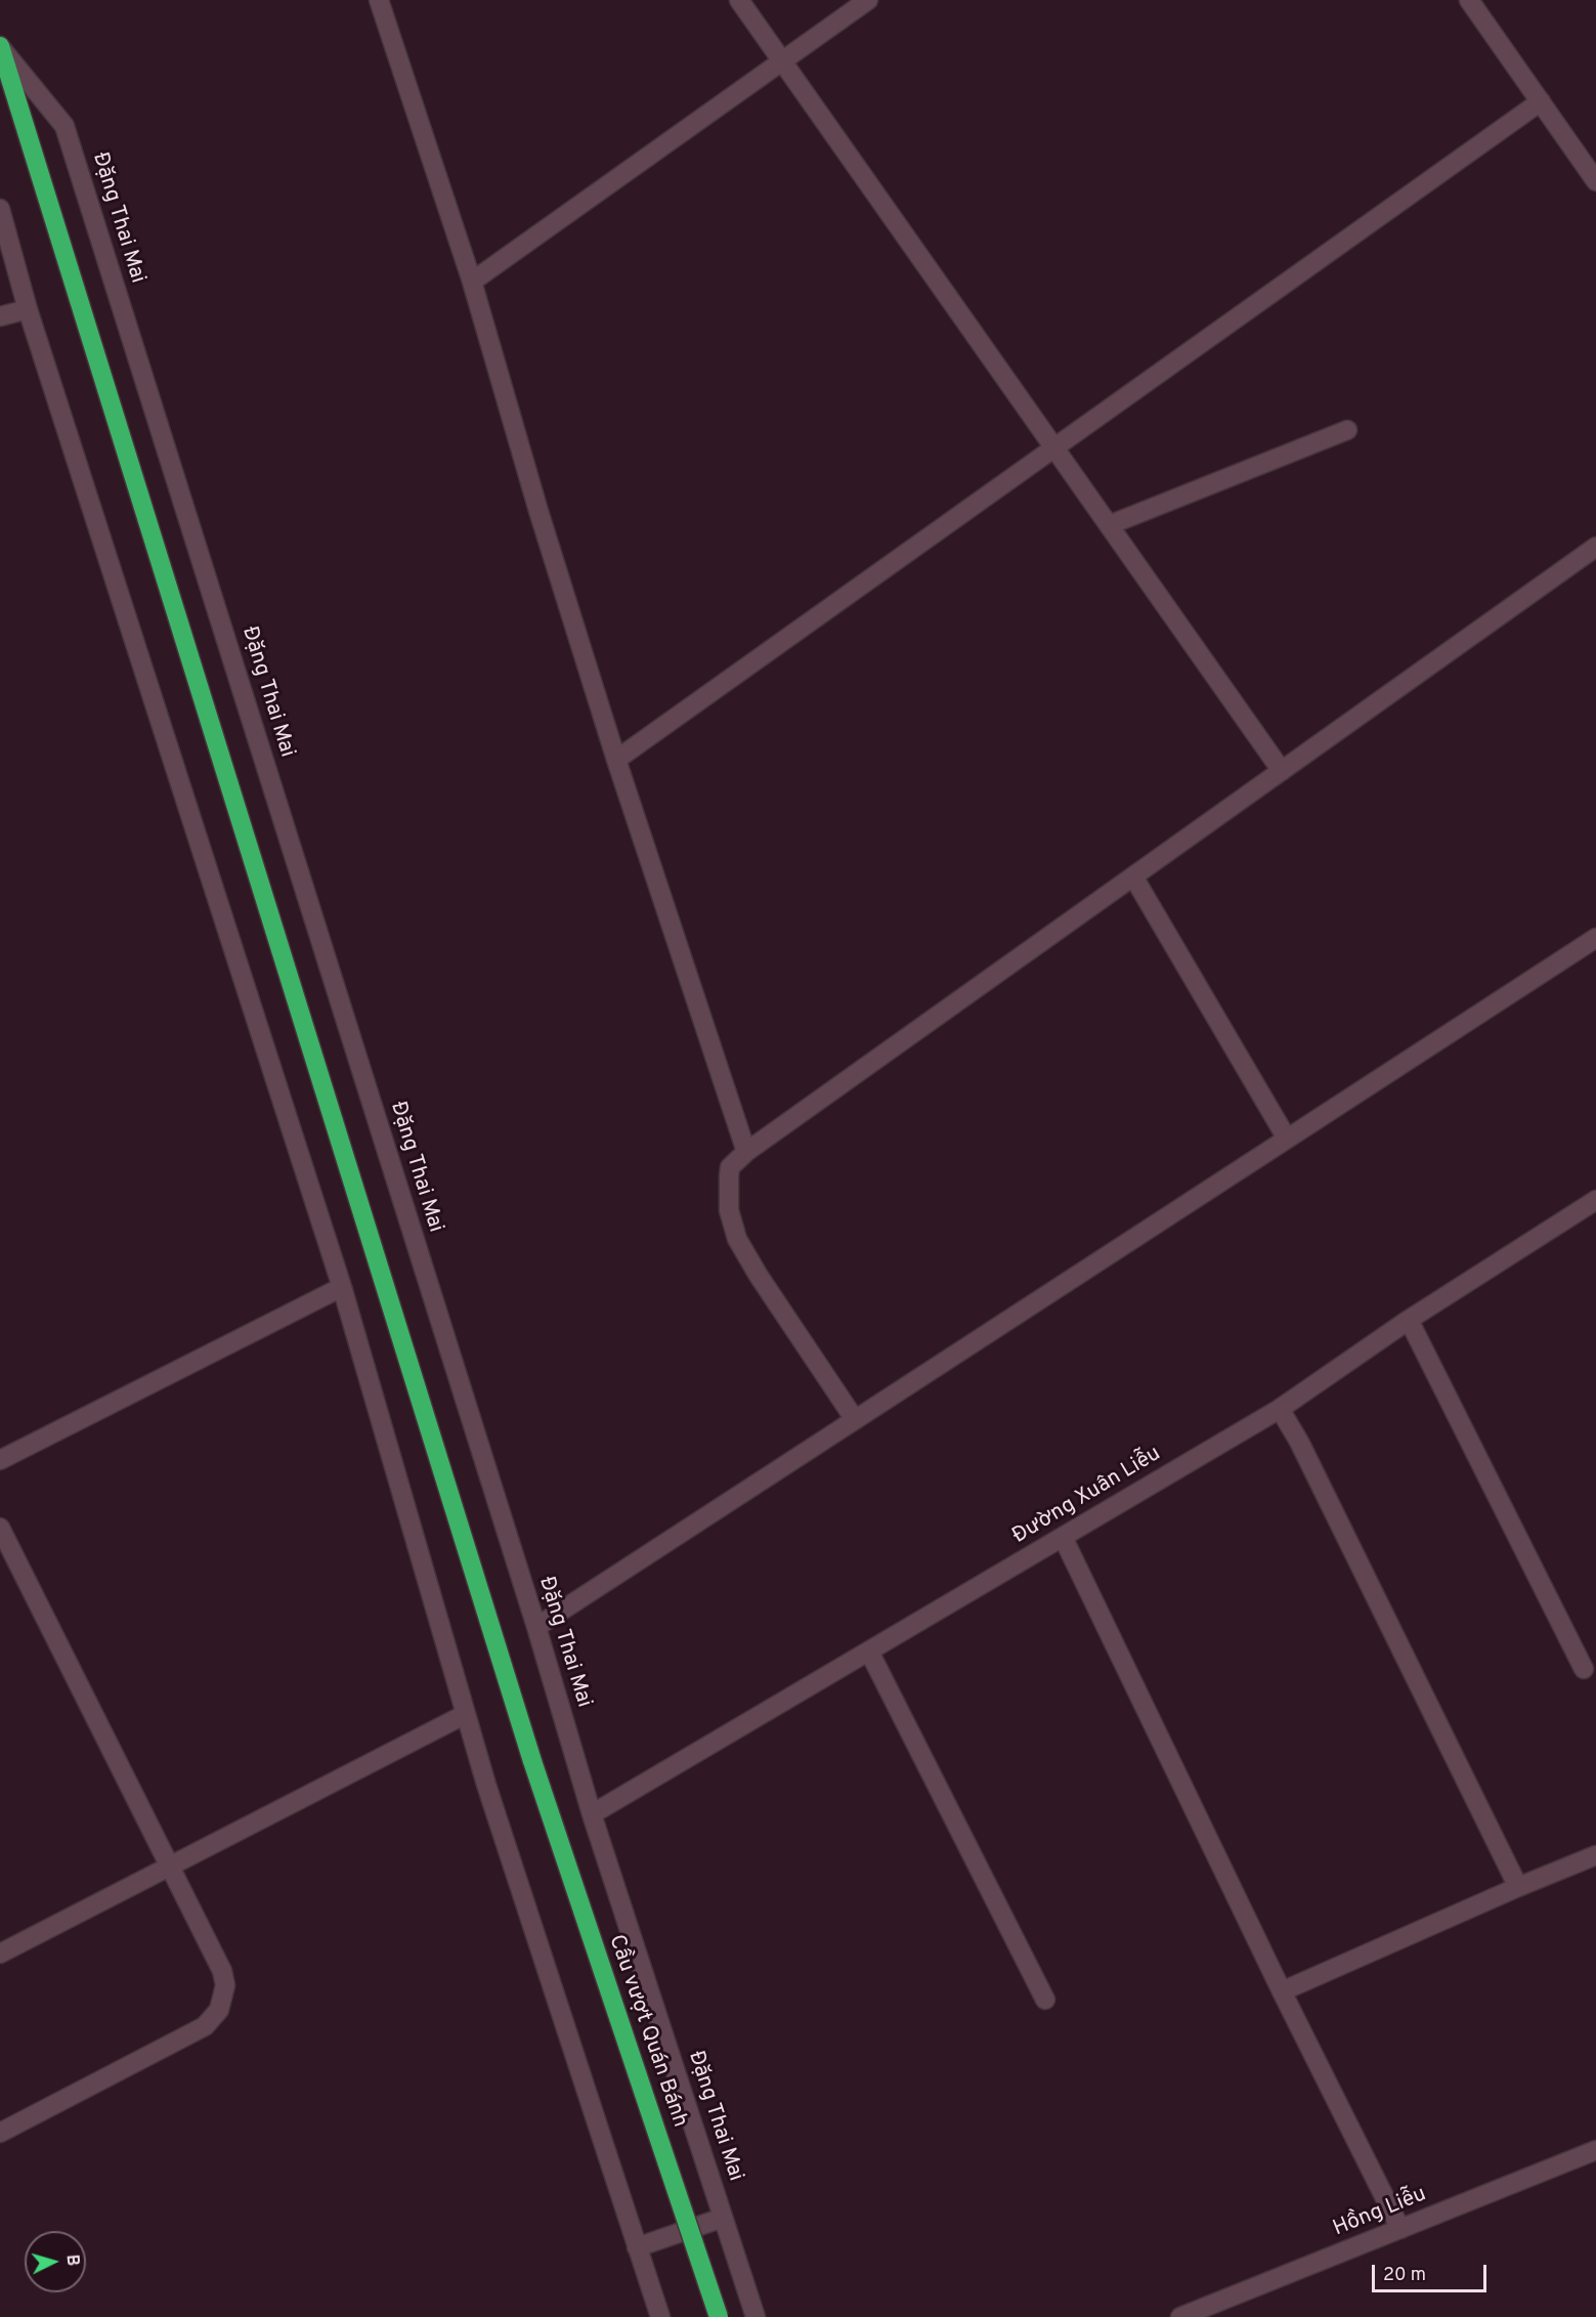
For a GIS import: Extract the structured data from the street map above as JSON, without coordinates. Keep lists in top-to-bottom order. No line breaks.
{"streets":{"highway":["Cầu vượt Quán Bánh"],"street":["Đặng Thai Mai","Đường Xuân Liễu","Hồng Liễu"]},"crossings":[["Đặng Thai Mai","Đường Xuân Liễu"],["Đặng Thai Mai","Cầu vượt Quán Bánh"]],"scale_bar":"20 m","north":"right"}
